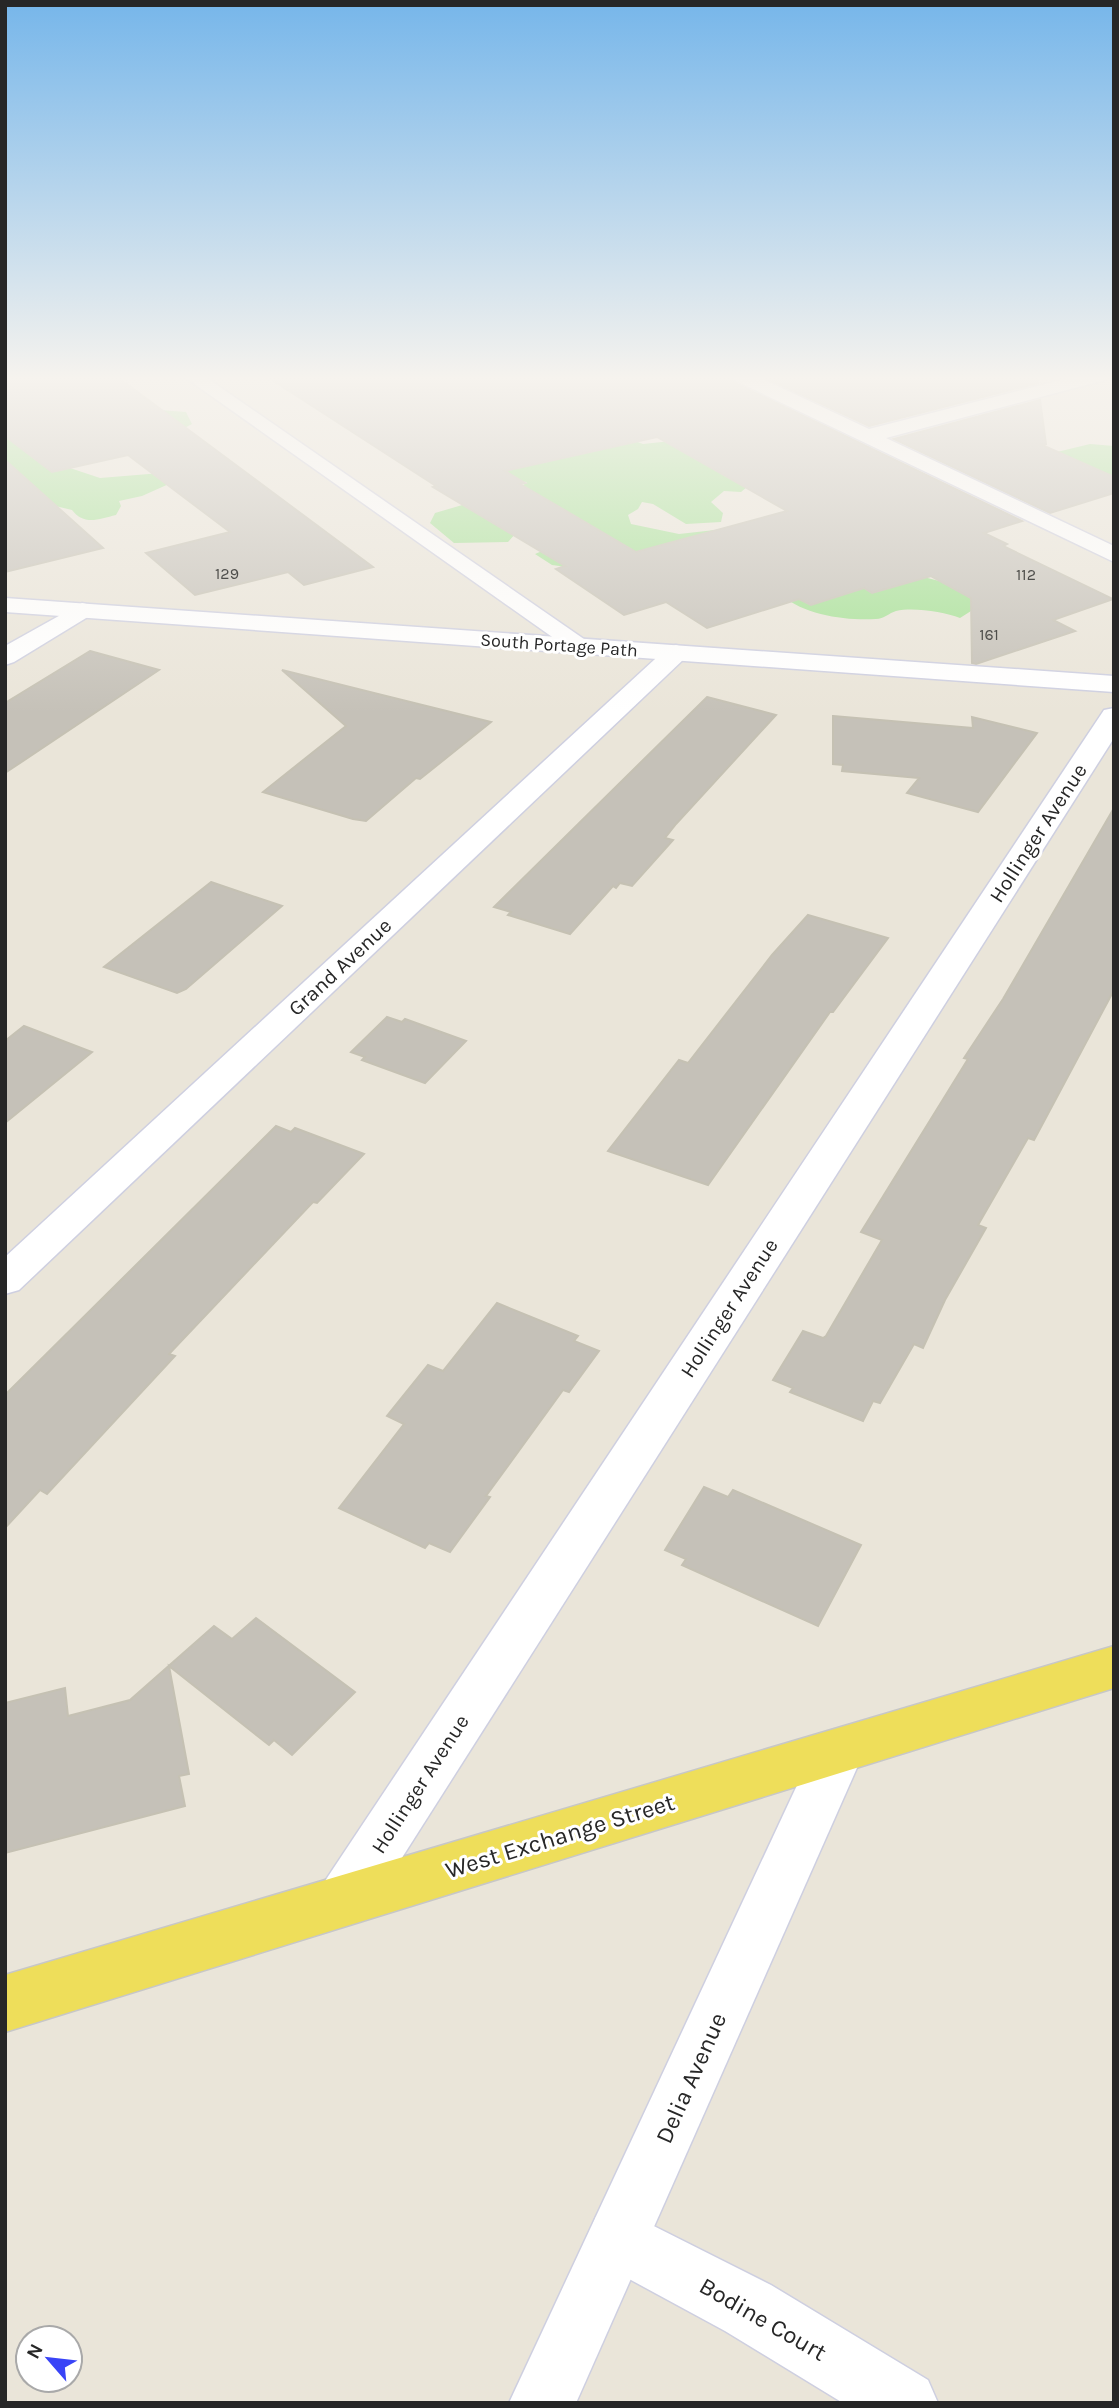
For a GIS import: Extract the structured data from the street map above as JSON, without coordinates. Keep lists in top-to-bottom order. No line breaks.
{"streets":{"main road":["West Exchange Street"],"street":["South Portage Path","Hollinger Avenue","Grand Avenue","Delia Avenue","Bodine Court"]},"crossings":[["South Portage Path","Grand Avenue"],["Hollinger Avenue","West Exchange Street"],["West Exchange Street","Delia Avenue"],["Delia Avenue","Bodine Court"]],"house_numbers":["129","112","161"],"north":"top left"}
